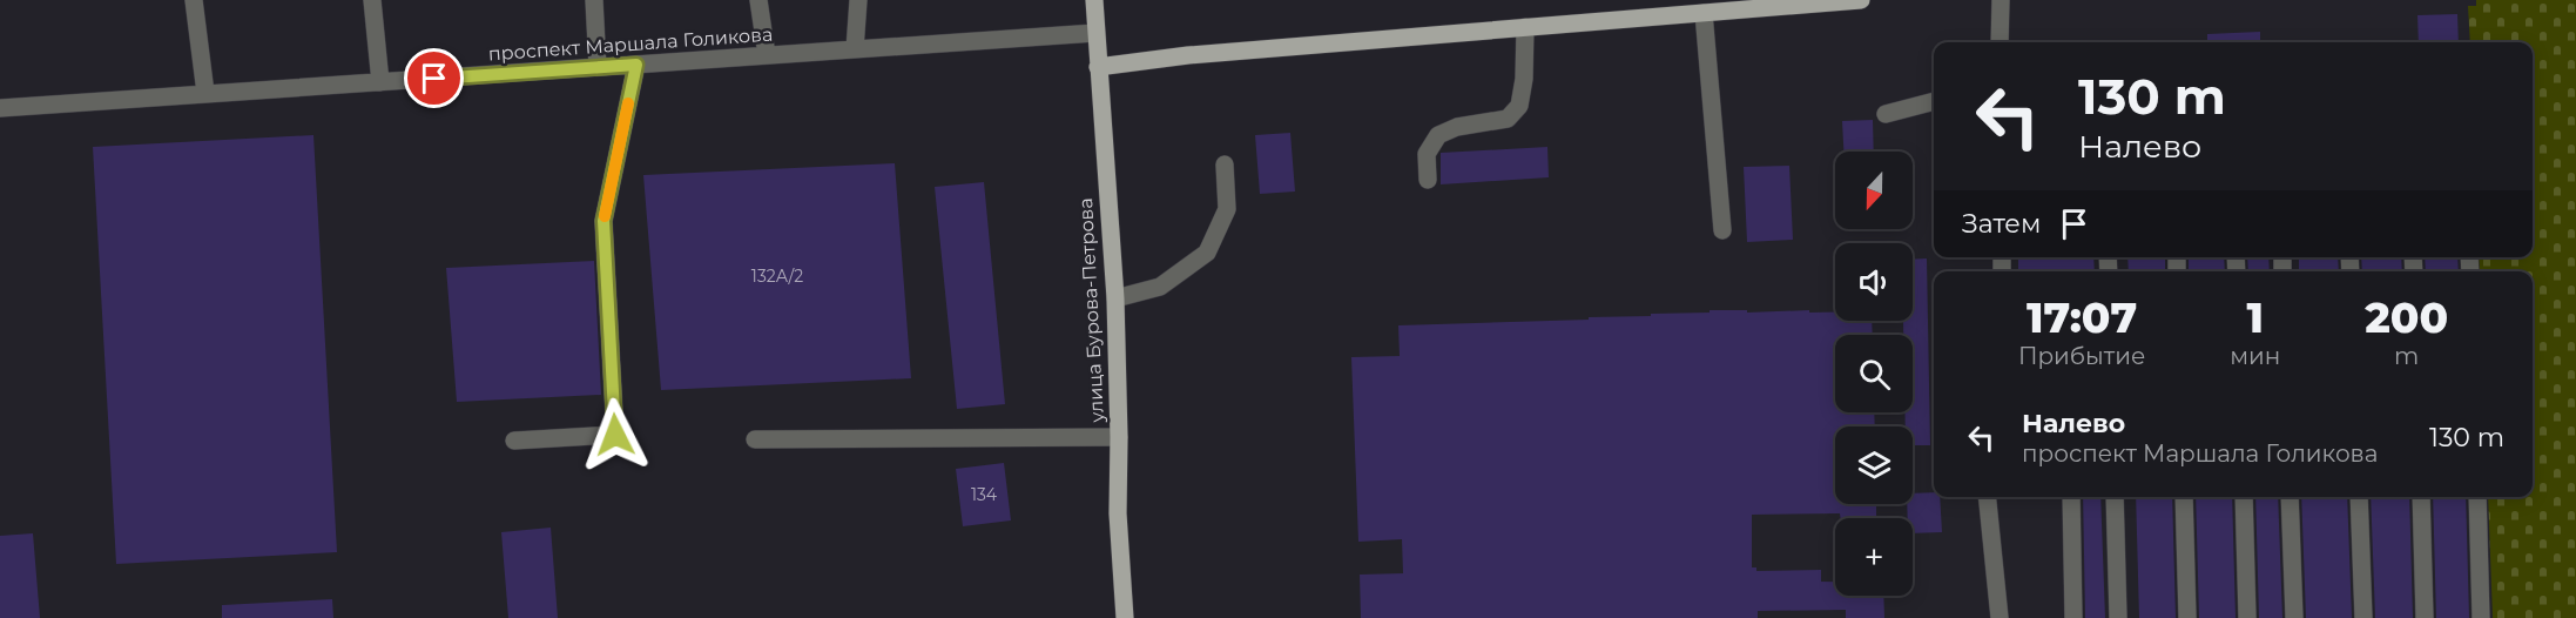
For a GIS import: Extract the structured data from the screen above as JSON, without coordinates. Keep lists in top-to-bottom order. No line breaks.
{"streets":{"main road":["улица Бурова-Петрова"],"street":["проспект Маршала Голикова"]},"crossings":[["проспект Маршала Голикова","улица Бурова-Петрова"]],"house_numbers":["132А/2","134"],"north":"bottom","page":{"turn":["130 m","Налево"],"map_buttons":"+","then":"Затем","eta":["17:07","Прибытие","1","мин","200","m"],"list":[{"name":"Налево","note":"проспект Маршала Голикова","value":"130 m"}]}}
